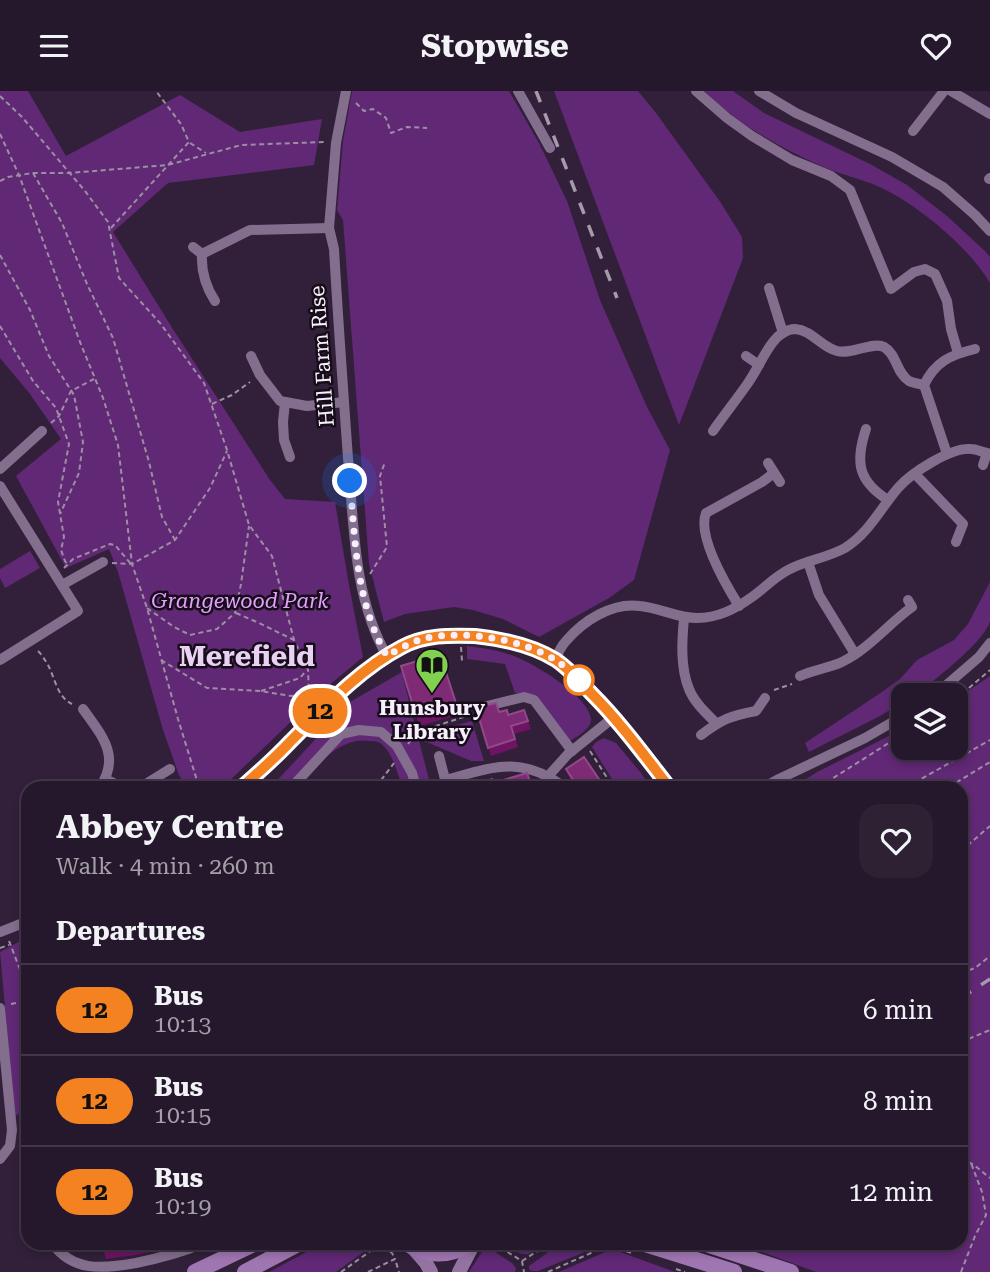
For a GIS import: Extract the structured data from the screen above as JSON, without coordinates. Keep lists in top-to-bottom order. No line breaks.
{"streets":{"street":["Hill Farm Rise"]},"districts":["Merefield"],"parks":["Grangewood Park"],"places":{"library":["Hunsbury Library"]},"lines":["bus line 12"],"page":{"header":"Stopwise","on_map":"12","heading":[["Abbey Centre","Walk · 4 min · 260 m"],"Departures"],"list":[{"mark":"12","name":"Bus","note":"10:13","value":"6 min"},{"mark":"12","name":"Bus","note":"10:15","value":"8 min"},{"mark":"12","name":"Bus","note":"10:19","value":"12 min"}]}}
